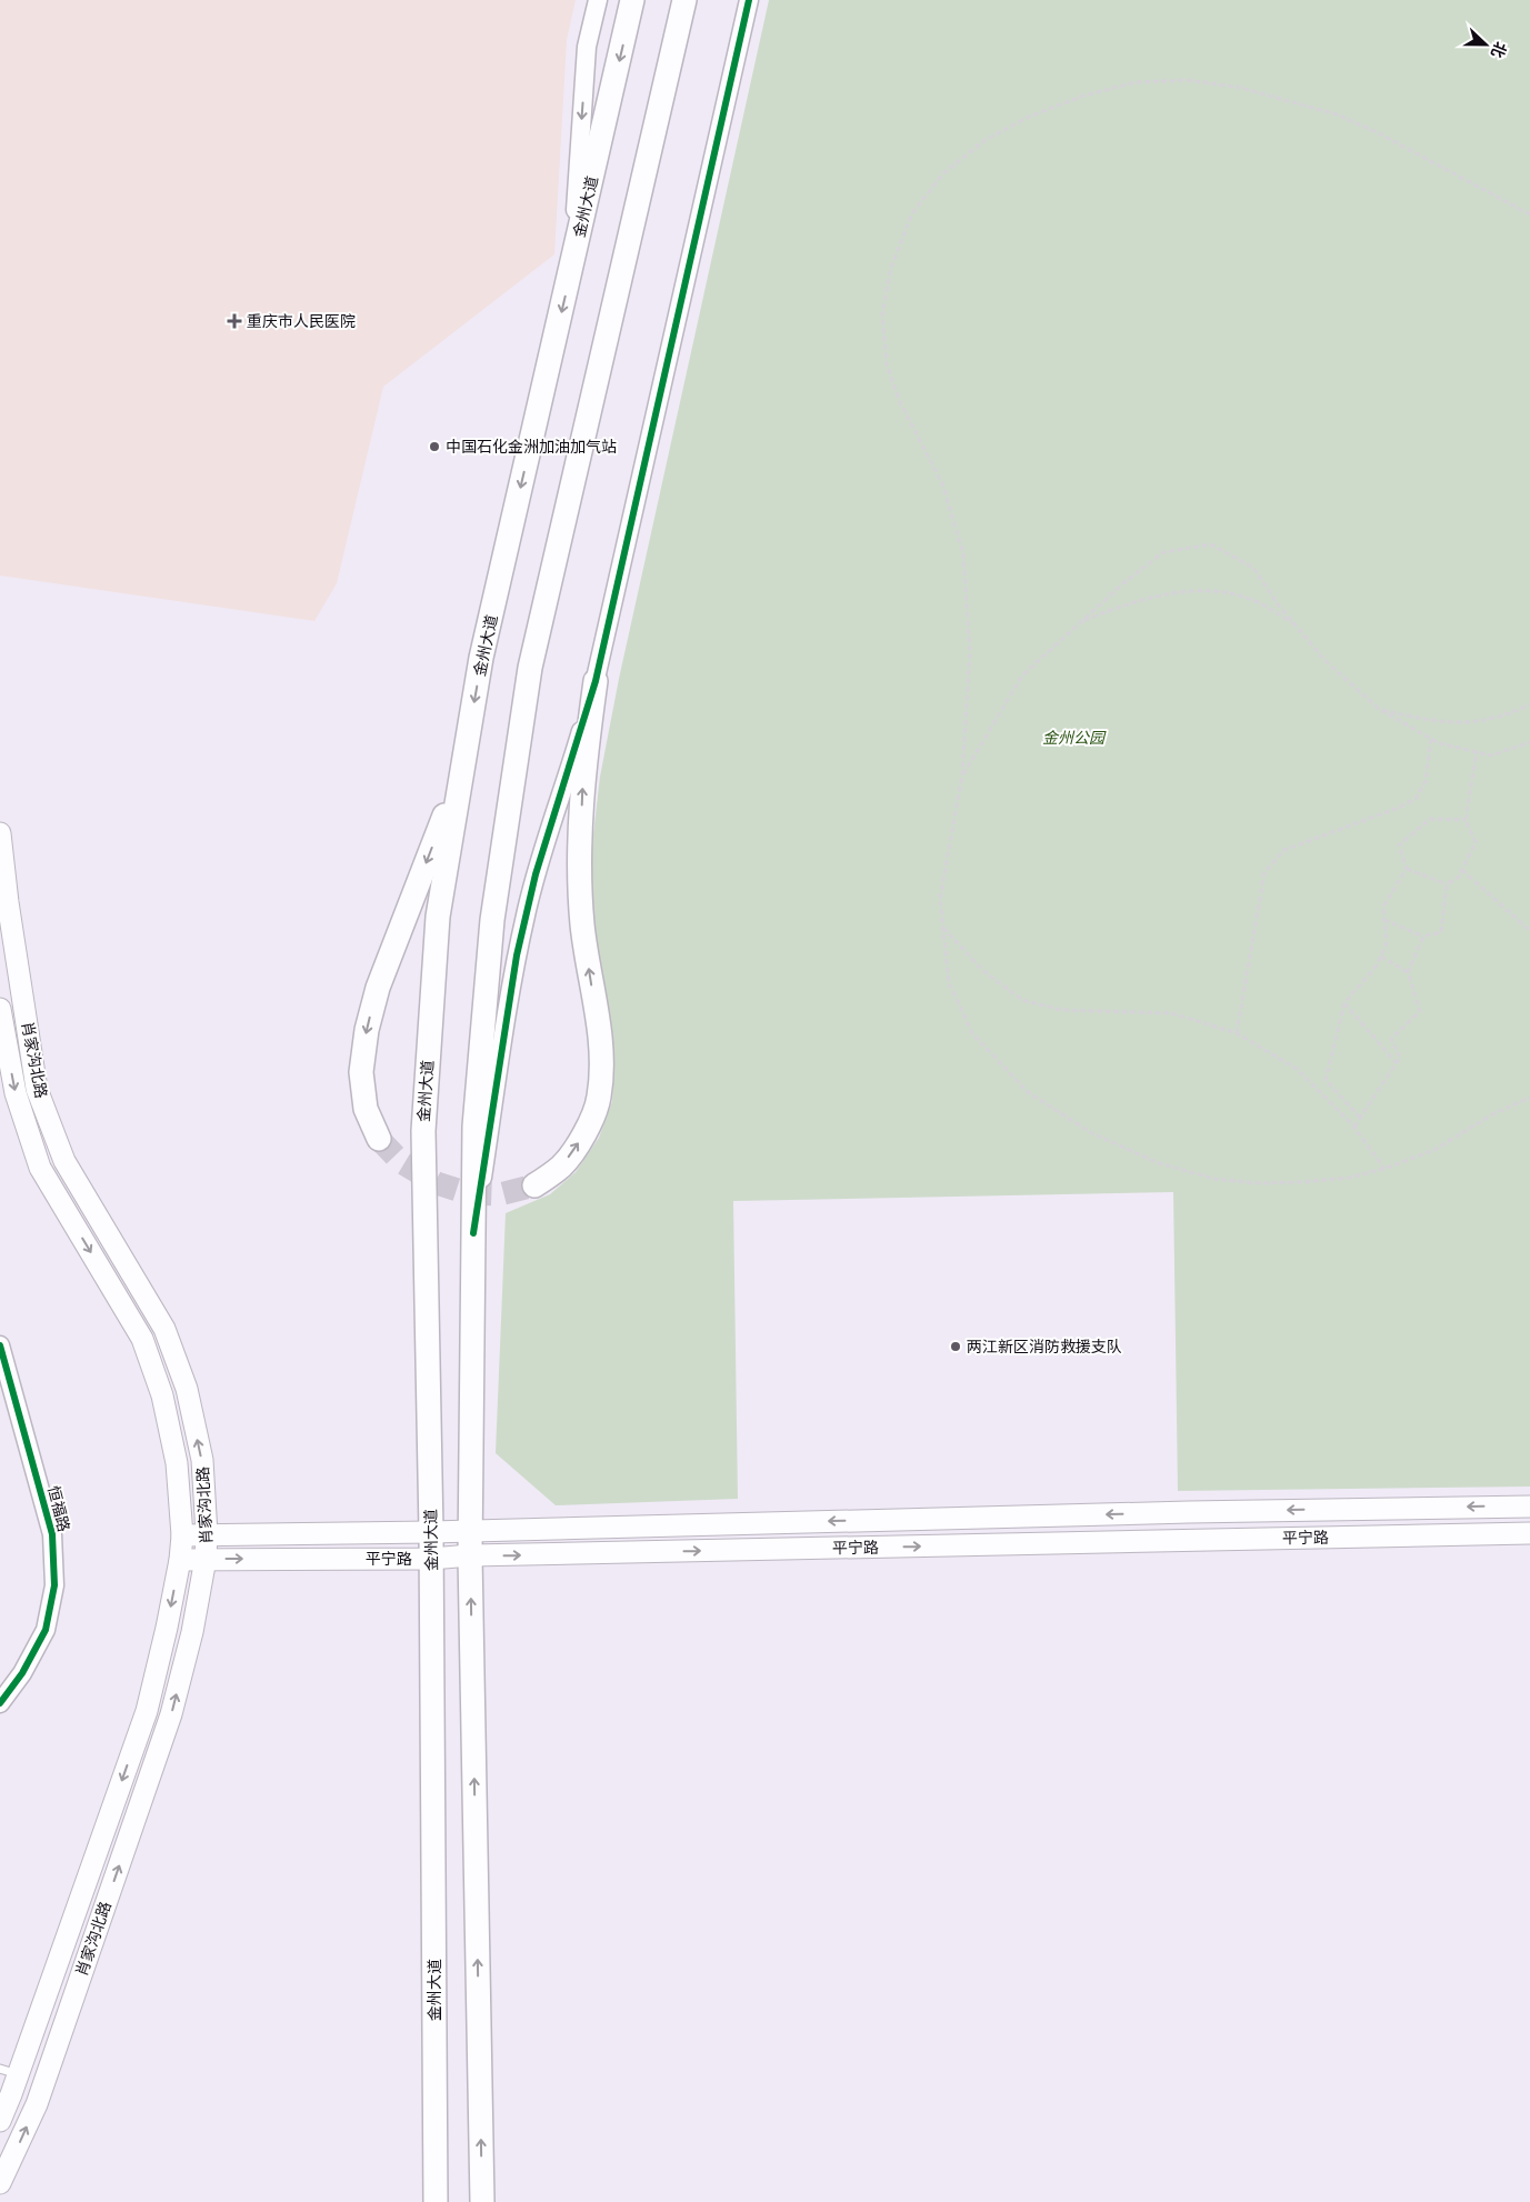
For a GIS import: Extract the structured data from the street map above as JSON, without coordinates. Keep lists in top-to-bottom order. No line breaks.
{"streets":{"main road":["金州大道","肖家沟北路","平宁路"],"street":["恒福路"]},"crossings":[["金州大道","平宁路"],["肖家沟北路","平宁路"]],"parks":["金州公园"],"places":{"health":["重庆市人民医院"],"other":["中国石化金洲加油加气站","两江新区消防救援支队"]},"north":"right"}
